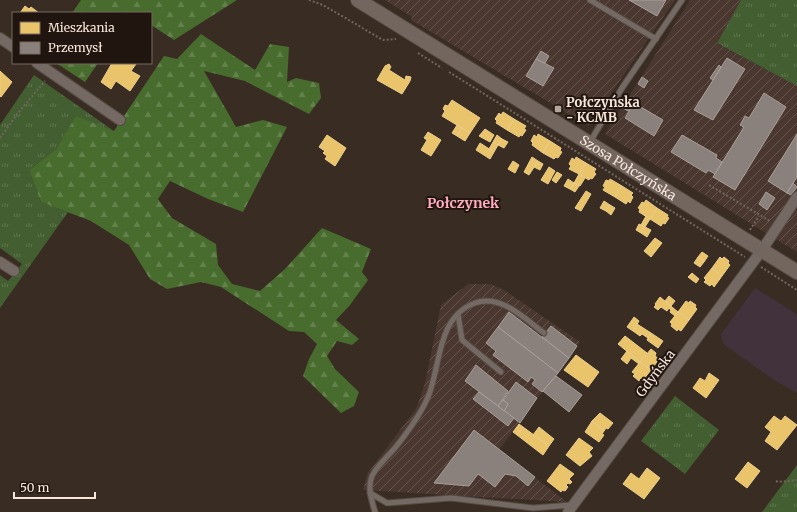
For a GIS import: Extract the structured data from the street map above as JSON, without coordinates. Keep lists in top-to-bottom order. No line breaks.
{"streets":{"main road":["Szosa Połczyńska"],"street":["Gdyńska"]},"crossings":[["Szosa Połczyńska","Gdyńska"]],"districts":["Połczynek"],"places":{"transit":["Połczyńska - KCMB"]},"legend":["Mieszkania","Przemysł"],"scale_bar":"50 m"}
